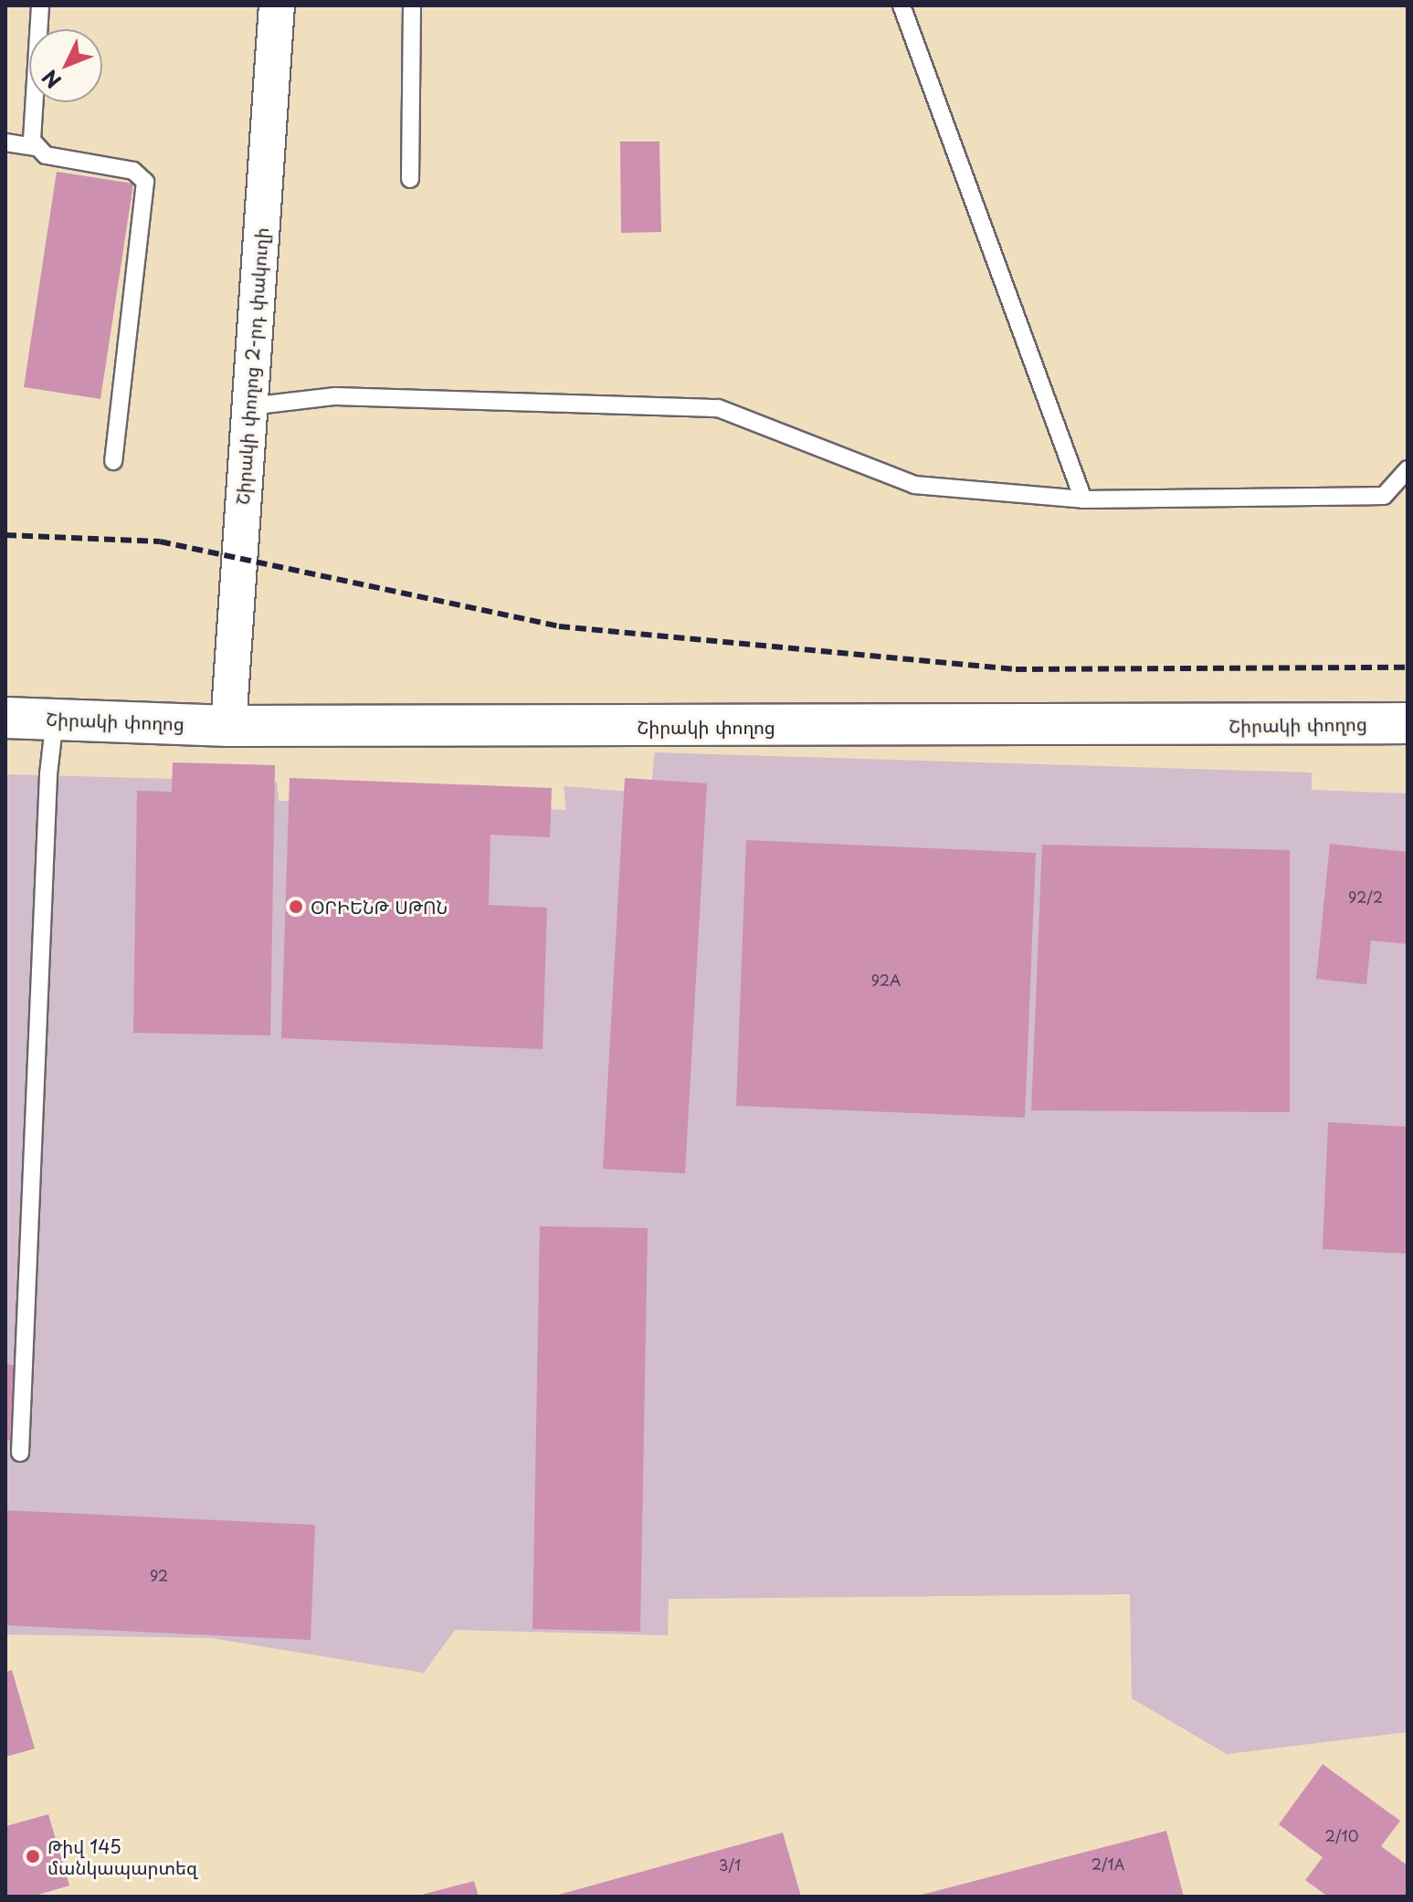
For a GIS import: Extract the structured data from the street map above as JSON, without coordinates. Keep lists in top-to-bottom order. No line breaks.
{"streets":{"street":["Շիրակի փողոց 2-րդ փակուղի","Շիրակի փողոց"]},"crossings":[["Շիրակի փողոց 2-րդ փակուղի","Շիրակի փողոց"]],"places":["ՕՐԻԵՆԹ ՍԹՈՆ","Թիվ 145 մանկապարտեզ"],"house_numbers":["92/2","92A","92","2/10","2/1A","3/1"],"north":"bottom left"}
